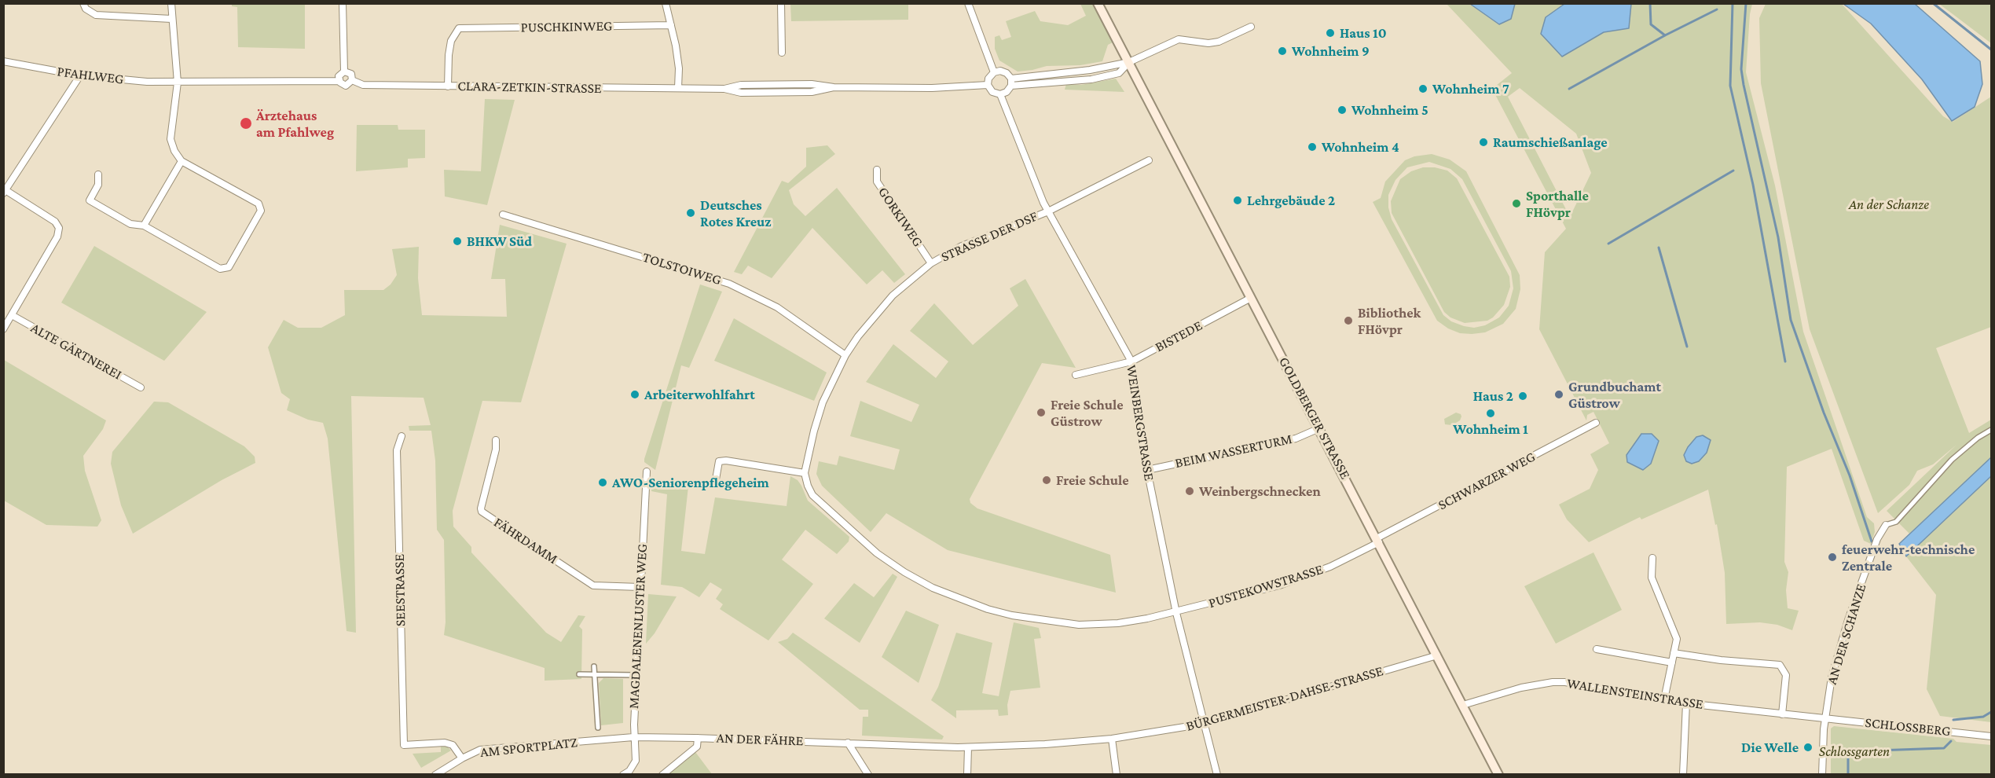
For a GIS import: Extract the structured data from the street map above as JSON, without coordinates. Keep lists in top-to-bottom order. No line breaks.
{"streets":{"main road":["GOLDBERGER STRASSE"],"street":["PUSCHKINWEG","PFAHLWEG","CLARA-ZETKIN-STRASSE","GORKIWEG","STRASSE DER DSF","TOLSTOIWEG","BISTEDE","ALTE GÄRTNEREI","WEINBERGSTRASSE","BEIM WASSERTURM","SCHWARZER WEG","FÄHRDAMM","PUSTEKOWSTRASSE","SEESTRASSE","MAGDALENENLUSTER WEG","AN DER SCHANZE","WALLENSTEINSTRASSE","BÜRGERMEISTER-DAHSE-STRASSE","SCHLOSSBERG","AN DER FÄHRE","AM SPORTPLATZ"]},"crossings":[["PUSCHKINWEG","CLARA-ZETKIN-STRASSE"],["PFAHLWEG","CLARA-ZETKIN-STRASSE"],["CLARA-ZETKIN-STRASSE","WEINBERGSTRASSE"],["GORKIWEG","STRASSE DER DSF"],["STRASSE DER DSF","TOLSTOIWEG"],["STRASSE DER DSF","WEINBERGSTRASSE"],["BISTEDE","GOLDBERGER STRASSE"],["BISTEDE","WEINBERGSTRASSE"],["GOLDBERGER STRASSE","BEIM WASSERTURM"],["GOLDBERGER STRASSE","SCHWARZER WEG"],["GOLDBERGER STRASSE","PUSTEKOWSTRASSE"],["GOLDBERGER STRASSE","WALLENSTEINSTRASSE"],["GOLDBERGER STRASSE","BÜRGERMEISTER-DAHSE-STRASSE"],["WEINBERGSTRASSE","BEIM WASSERTURM"],["WEINBERGSTRASSE","PUSTEKOWSTRASSE"],["WEINBERGSTRASSE","BÜRGERMEISTER-DAHSE-STRASSE"],["SCHWARZER WEG","PUSTEKOWSTRASSE"],["FÄHRDAMM","MAGDALENENLUSTER WEG"],["SEESTRASSE","AM SPORTPLATZ"],["MAGDALENENLUSTER WEG","AN DER FÄHRE"],["MAGDALENENLUSTER WEG","AM SPORTPLATZ"],["AN DER SCHANZE","WALLENSTEINSTRASSE"],["AN DER SCHANZE","SCHLOSSBERG"],["WALLENSTEINSTRASSE","SCHLOSSBERG"],["BÜRGERMEISTER-DAHSE-STRASSE","AN DER FÄHRE"],["AN DER FÄHRE","AM SPORTPLATZ"]],"parks":["An der Schanze","Schlossgarten"],"places":["Haus 10","Wohnheim 9","Wohnheim 7","Wohnheim 5","Ärztehaus am Pfahlweg","Raumschießanlage","Wohnheim 4","Lehrgebäude 2","Sporthalle FHövpr","Deutsches Rotes Kreuz","BHKW Süd","Bibliothek FHövpr","Arbeiterwohlfahrt","Grundbuchamt Güstrow","Haus 2","Freie Schule Güstrow","Wohnheim 1","Freie Schule","AWO-Seniorenpflegeheim","Weinbergschnecken","feuerwehr-technische Zentrale","Die Welle"]}
